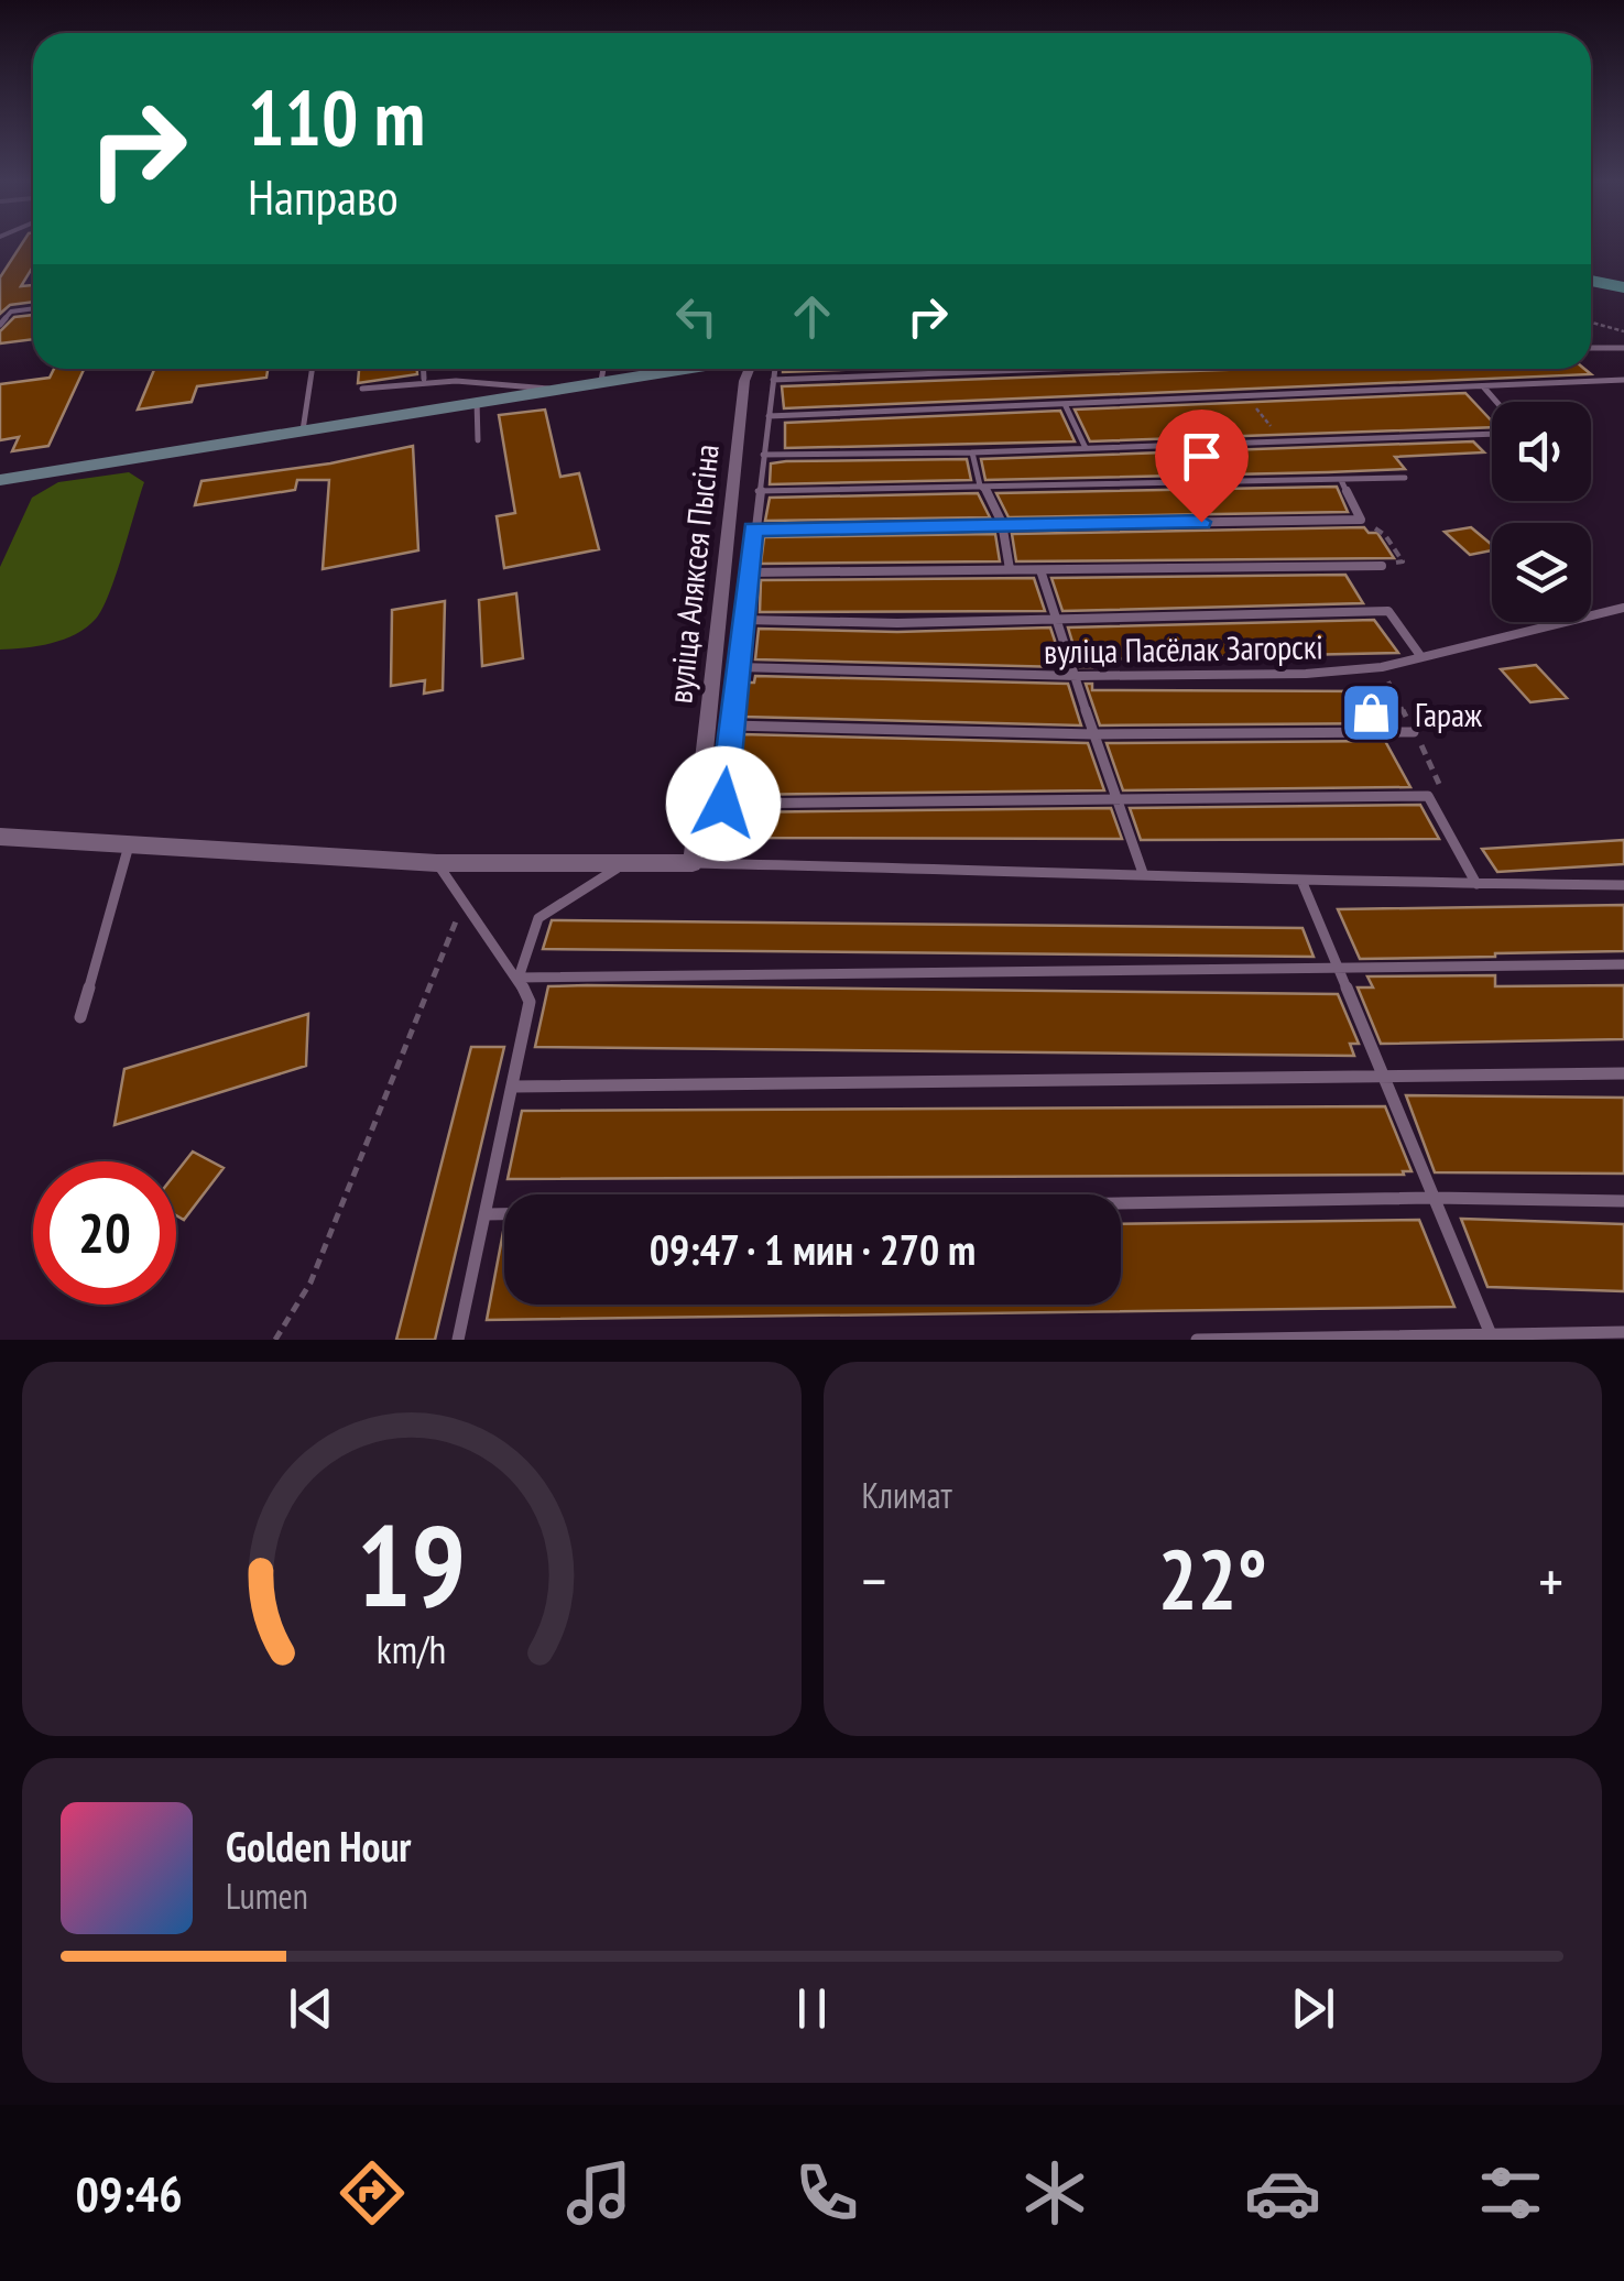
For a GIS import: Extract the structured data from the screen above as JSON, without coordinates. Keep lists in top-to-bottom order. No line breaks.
{"streets":{"street":["вуліца Аляксея Пысіна"],"lane":["вуліца Пасёлак Загорскі"]},"places":{"shop":["Гараж"]},"page":{"turn":["110 m","Направо"],"limit":"20","trip":"09:47 · 1 мин · 270 m","tile":"Климат","heat":["−","22°","+"],"song":["Golden Hour","Lumen"],"tabs":"09:46","gauge":["19","km/h"]}}
